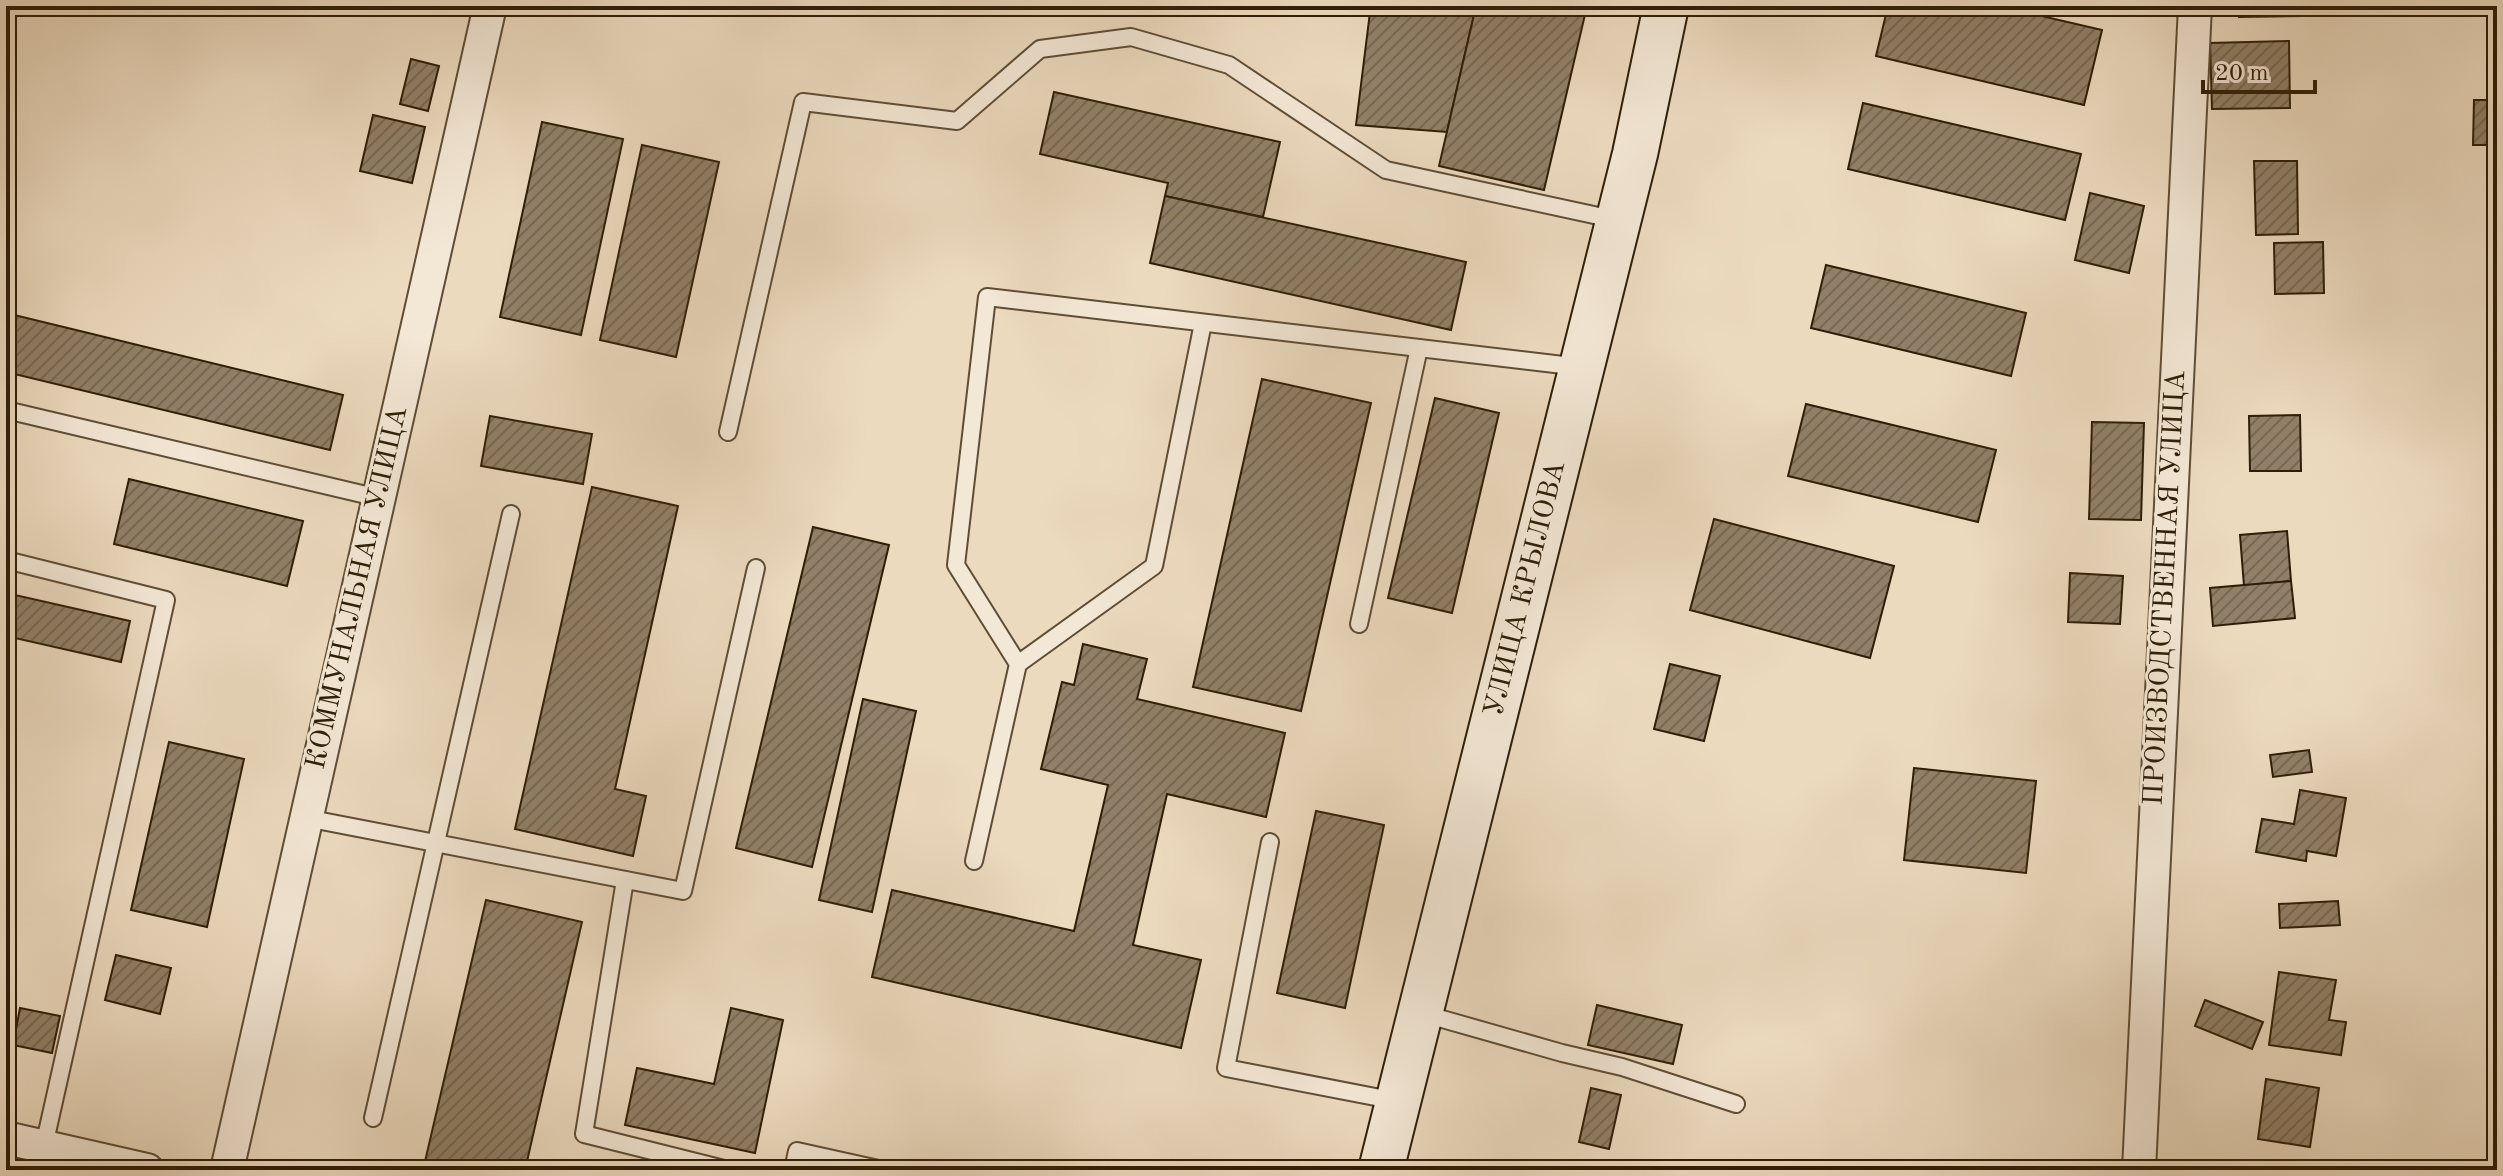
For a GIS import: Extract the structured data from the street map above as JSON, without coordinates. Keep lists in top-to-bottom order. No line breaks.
{"streets":{"street":["КОММУНАЛЬНАЯ УЛИЦА","ПРОИЗВОДСТВЕННАЯ УЛИЦА","УЛИЦА КРЫЛОВА"]},"scale_bar":"20 m"}
